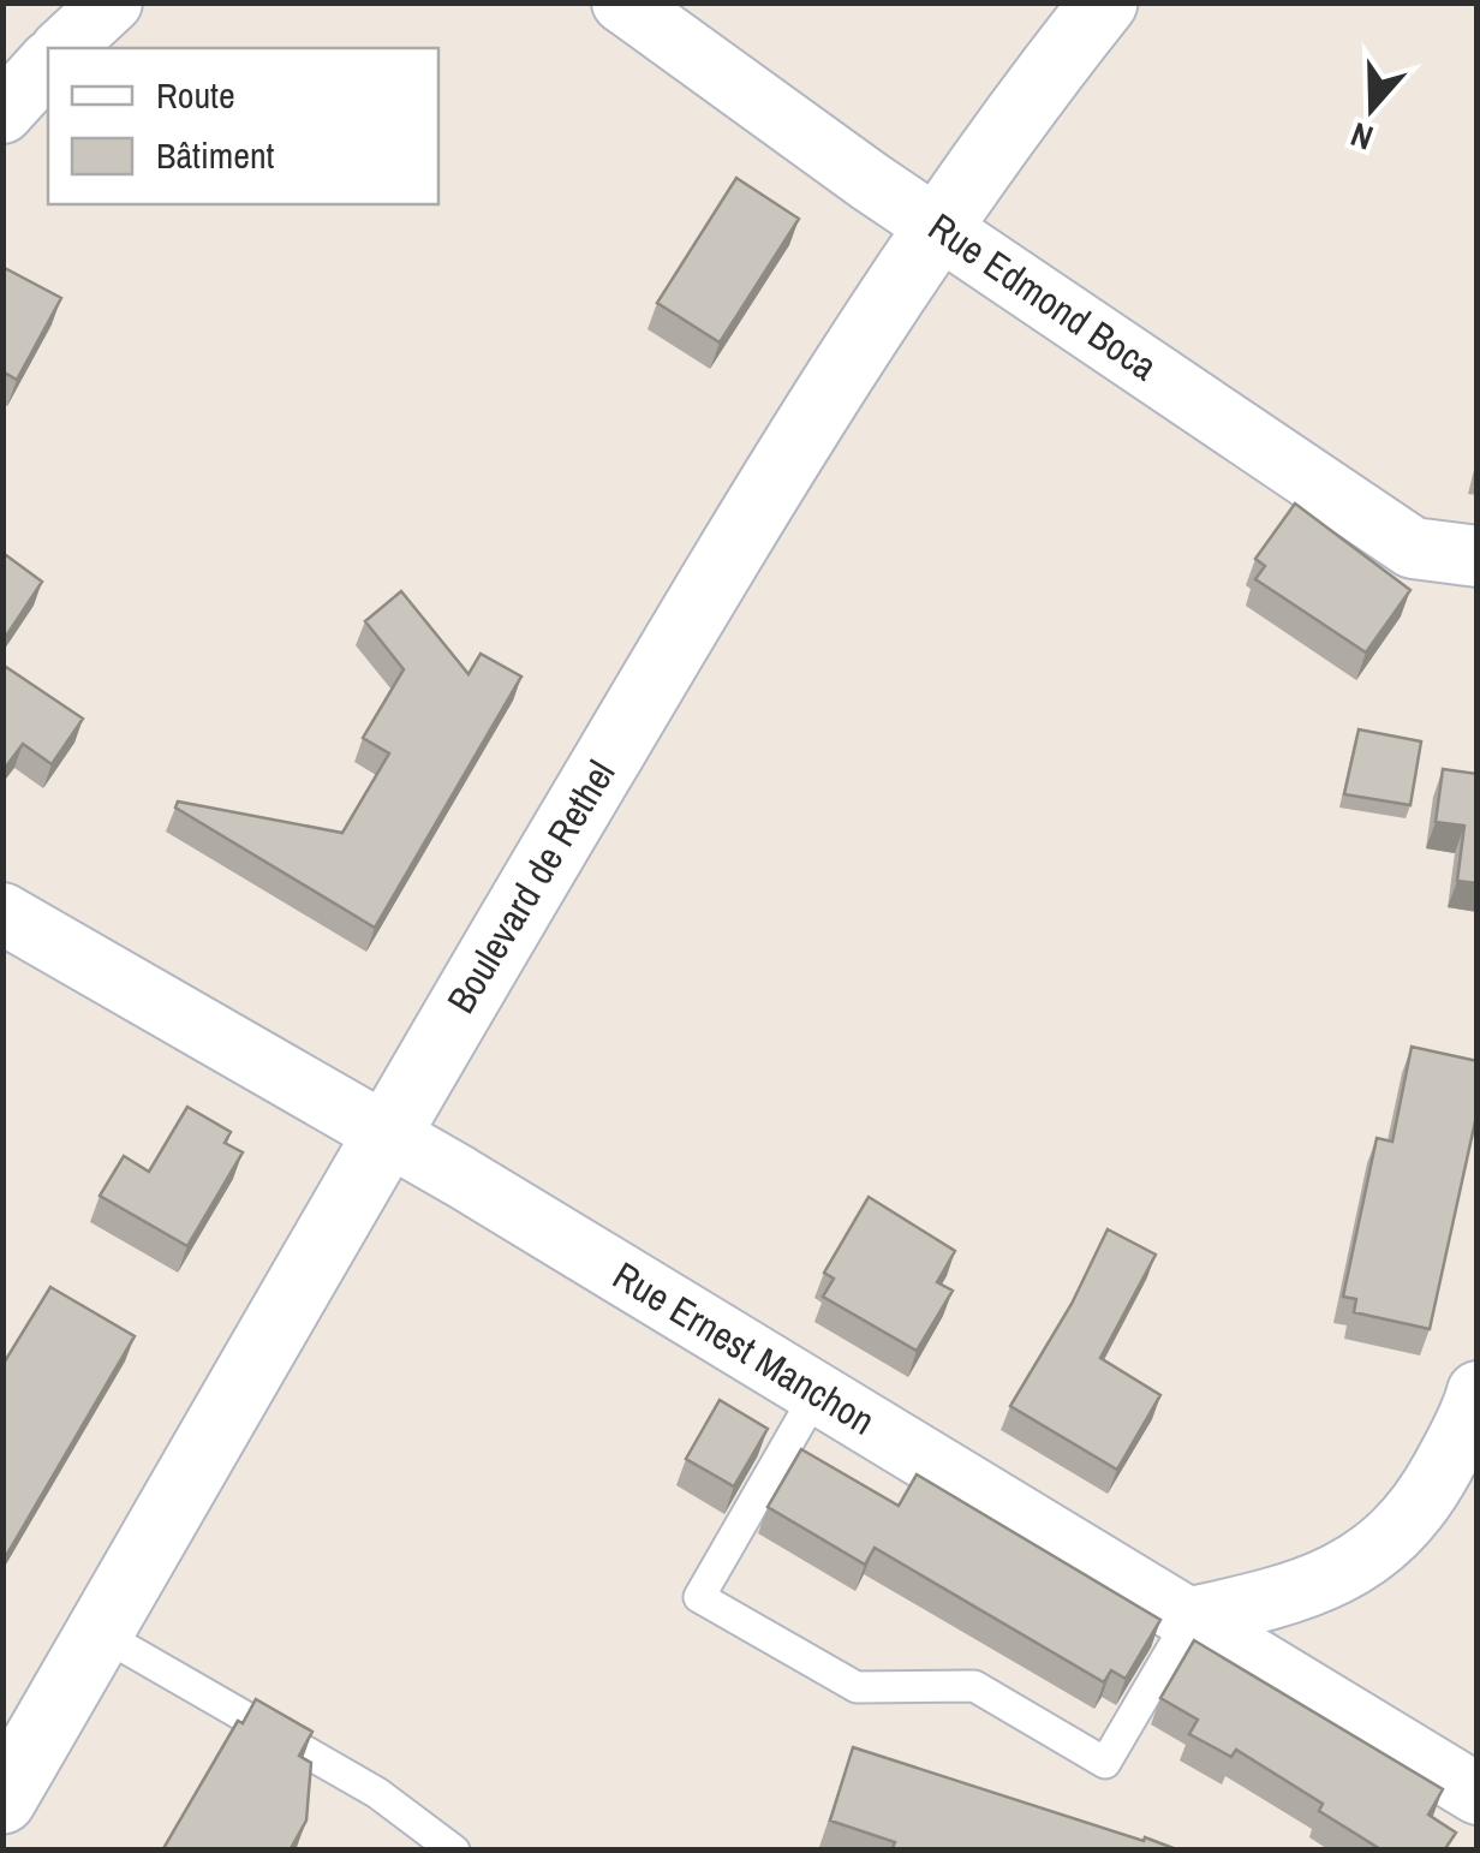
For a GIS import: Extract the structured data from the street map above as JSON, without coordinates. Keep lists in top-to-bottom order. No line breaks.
{"streets":{"main road":["Boulevard de Rethel"],"street":["Rue Edmond Boca","Rue Ernest Manchon"]},"crossings":[["Rue Edmond Boca","Boulevard de Rethel"],["Boulevard de Rethel","Rue Ernest Manchon"]],"legend":["Route","Bâtiment"],"north":"bottom"}
